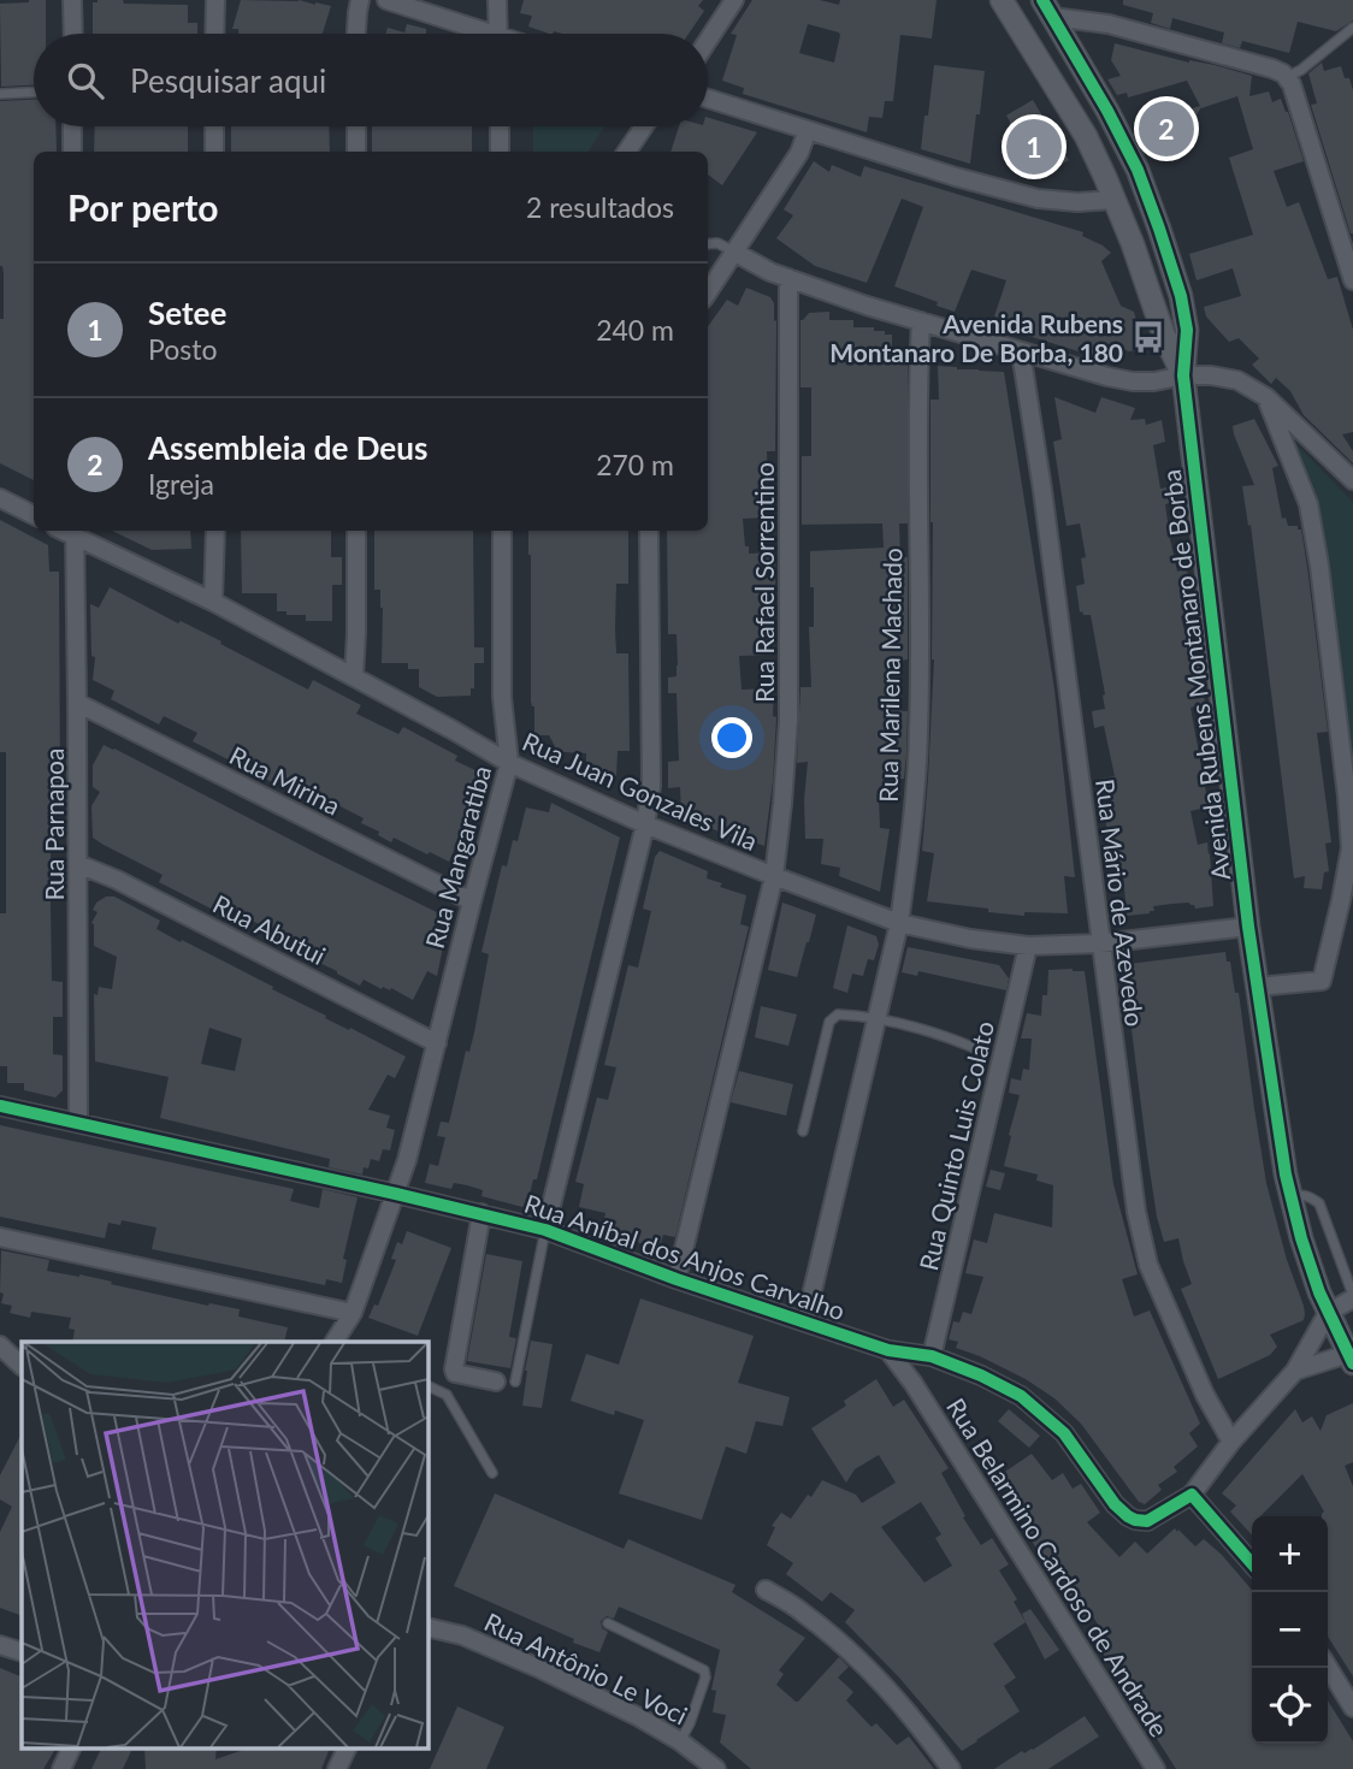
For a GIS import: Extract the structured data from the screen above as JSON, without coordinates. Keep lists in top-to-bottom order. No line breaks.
{"streets":{"street":["Rua Rafael Sorrentino","Rua Marilena Machado","Avenida Rubens Montanaro de Borba","Rua Mirina","Rua Juan Gonzales Vila","Rua Parnapoa","Rua Mangaratiba","Rua Mário de Azevedo","Rua Abutui","Rua Quinto Luis Colato","Rua Aníbal dos Anjos Carvalho","Rua Belarmino Cardoso de Andrade","Rua Antônio Le Voci"]},"crossings":[["Rua Rafael Sorrentino","Rua Juan Gonzales Vila"],["Rua Rafael Sorrentino","Rua Aníbal dos Anjos Carvalho"],["Rua Marilena Machado","Rua Juan Gonzales Vila"],["Rua Marilena Machado","Rua Aníbal dos Anjos Carvalho"],["Avenida Rubens Montanaro de Borba","Rua Juan Gonzales Vila"],["Rua Mirina","Rua Parnapoa"],["Rua Mirina","Rua Mangaratiba"],["Rua Juan Gonzales Vila","Rua Parnapoa"],["Rua Juan Gonzales Vila","Rua Mangaratiba"],["Rua Juan Gonzales Vila","Rua Mário de Azevedo"],["Rua Juan Gonzales Vila","Rua Quinto Luis Colato"],["Rua Parnapoa","Rua Abutui"],["Rua Parnapoa","Rua Aníbal dos Anjos Carvalho"],["Rua Mangaratiba","Rua Abutui"],["Rua Mangaratiba","Rua Aníbal dos Anjos Carvalho"],["Rua Quinto Luis Colato","Rua Aníbal dos Anjos Carvalho"],["Rua Aníbal dos Anjos Carvalho","Rua Belarmino Cardoso de Andrade"]],"places":{"bus stop":["Avenida Rubens Montanaro De Borba, 180"]},"page":{"search":"Pesquisar aqui","pins":["2","1"],"heading":["Por perto","2 resultados"],"list":[{"mark":"1","name":"Setee","note":"Posto","value":"240 m"},{"mark":"2","name":"Assembleia de Deus","note":"Igreja","value":"270 m"}],"map_buttons":["+","−"]}}
